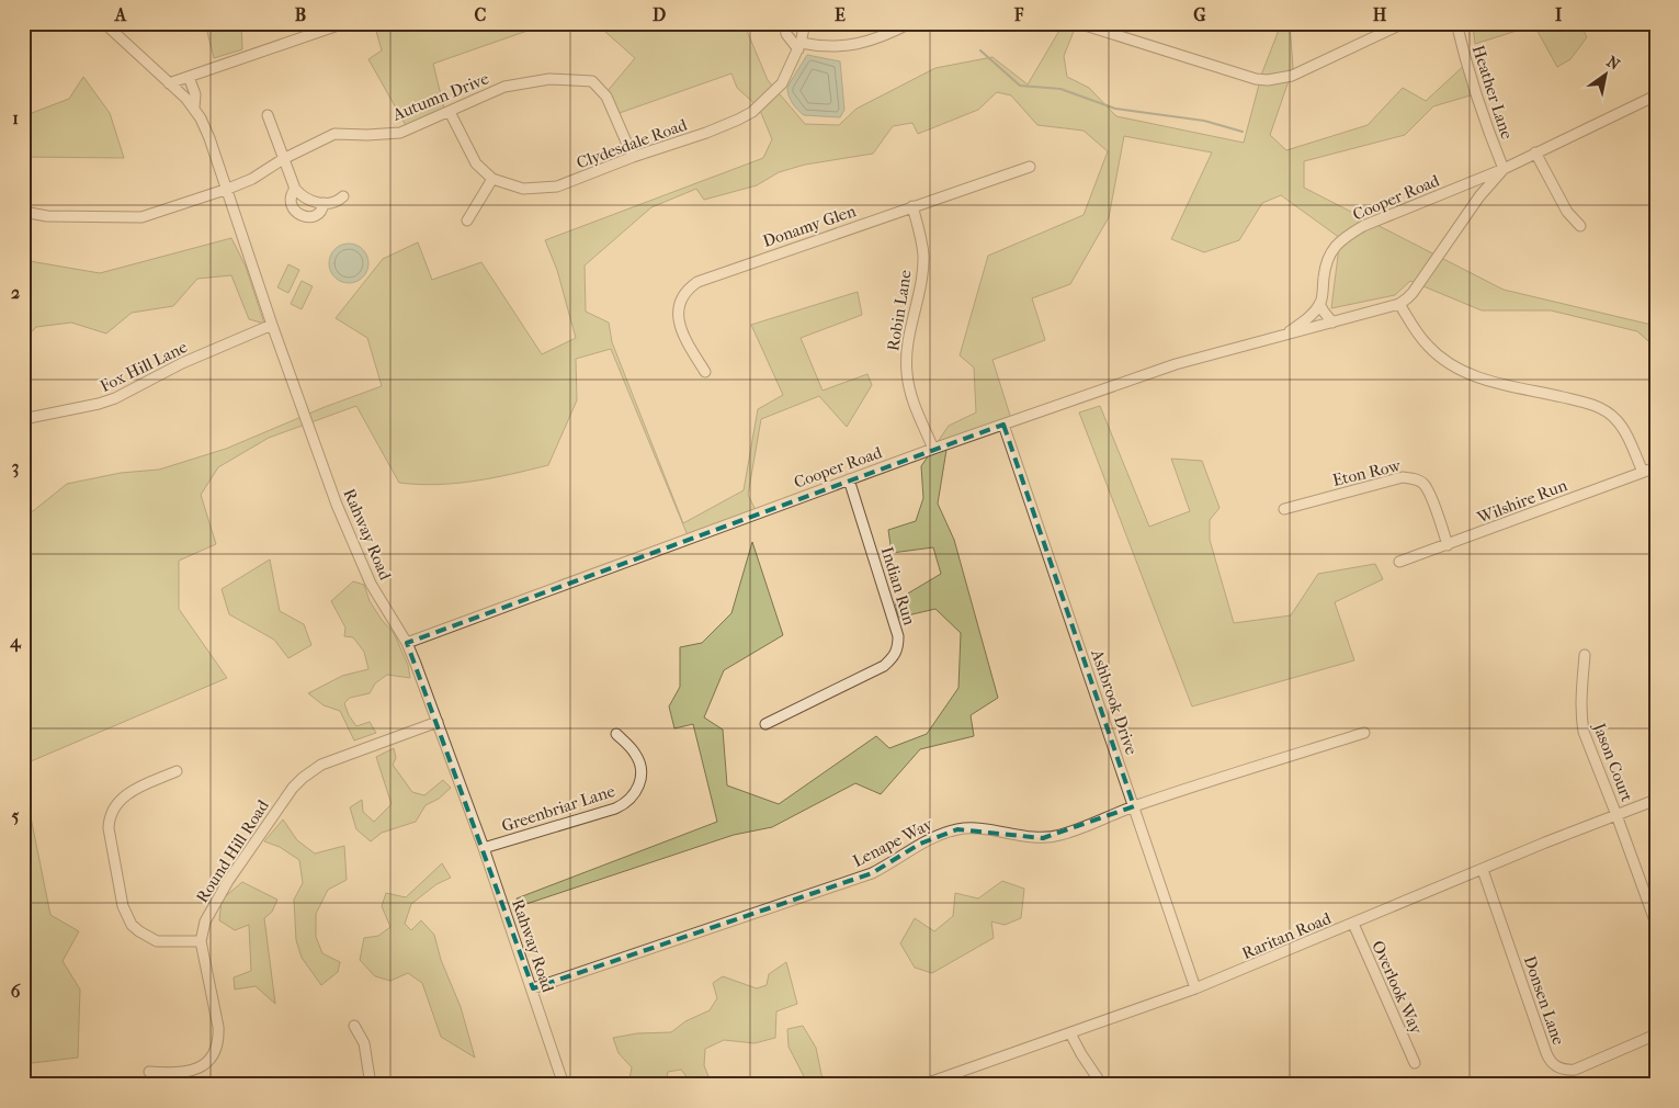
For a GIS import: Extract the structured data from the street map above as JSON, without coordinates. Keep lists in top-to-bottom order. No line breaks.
{"streets":{"street":["Heather Lane","Autumn Drive","Clydesdale Road","Cooper Road","Donamy Glen","Robin Lane","Fox Hill Lane","Eton Row","Wilshire Run","Rahway Road","Indian Run","Ashbrook Drive","Jason Court","Greenbriar Lane","Lenape Way","Round Hill Road","Raritan Road","Overlook Way","Donsen Lane"]},"crossings":[["Heather Lane","Cooper Road"],["Autumn Drive","Clydesdale Road"],["Autumn Drive","Rahway Road"],["Cooper Road","Robin Lane"],["Cooper Road","Rahway Road"],["Cooper Road","Indian Run"],["Cooper Road","Ashbrook Drive"],["Donamy Glen","Robin Lane"],["Fox Hill Lane","Rahway Road"],["Eton Row","Wilshire Run"],["Rahway Road","Greenbriar Lane"],["Rahway Road","Lenape Way"],["Rahway Road","Round Hill Road"],["Ashbrook Drive","Lenape Way"],["Ashbrook Drive","Raritan Road"],["Jason Court","Raritan Road"],["Raritan Road","Overlook Way"],["Raritan Road","Donsen Lane"]],"north":"top right","grid":{"columns":["A","B","C","D","E","F","G","H","I"],"rows":["1","2","3","4","5","6"]}}
